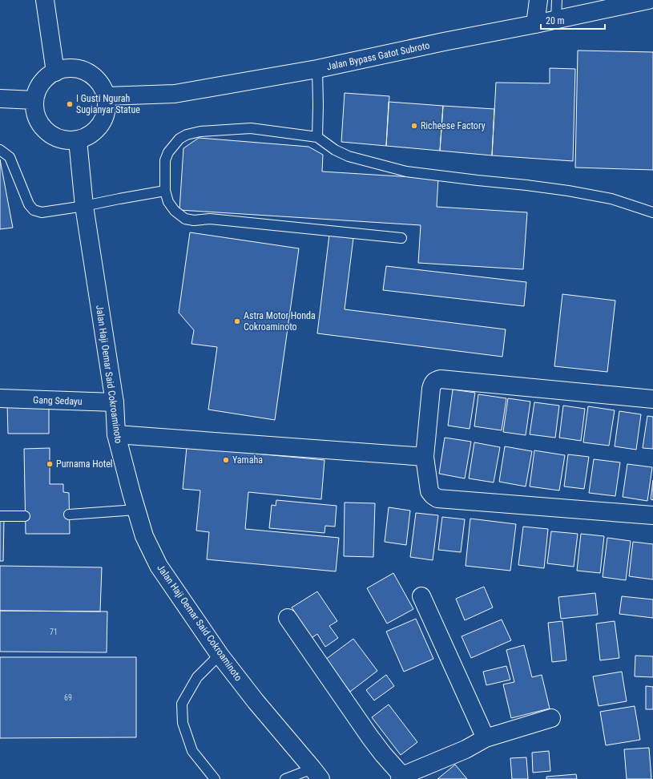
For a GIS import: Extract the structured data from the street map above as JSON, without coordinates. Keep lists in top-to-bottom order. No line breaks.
{"streets":{"main road":["Jalan Bypass Gatot Subroto","Jalan Haji Oemar Said Cokroaminoto","Gang Sedayu"]},"crossings":[["Jalan Bypass Gatot Subroto","Jalan Haji Oemar Said Cokroaminoto"],["Jalan Haji Oemar Said Cokroaminoto","Gang Sedayu"]],"places":["I Gusti Ngurah Sugianyar Statue","Richeese Factory","Astra Motor Honda Cokroaminoto","Yamaha","Purnama Hotel"],"house_numbers":["71","69"],"scale_bar":"20 m"}
